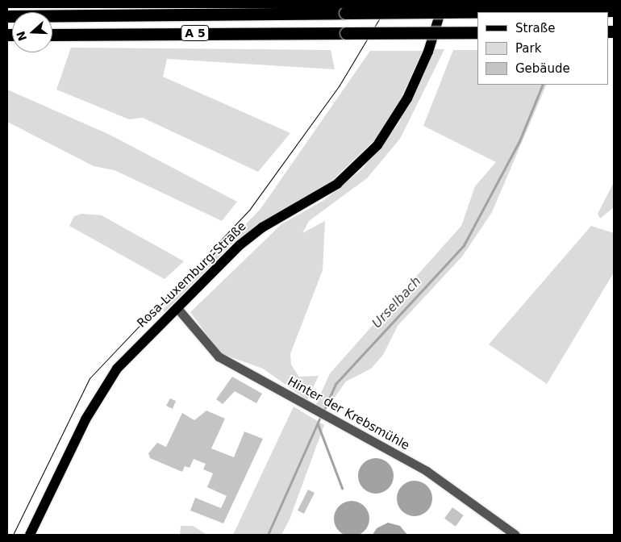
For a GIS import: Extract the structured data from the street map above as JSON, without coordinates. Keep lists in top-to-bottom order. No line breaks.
{"streets":{"highway":["A 5"],"main road":["Rosa-Luxemburg-Straße"],"street":["Hinter der Krebsmühle"]},"crossings":[["Rosa-Luxemburg-Straße","Hinter der Krebsmühle"]],"water":["Urselbach"],"legend":["Straße","Park","Gebäude"],"north":"left"}
